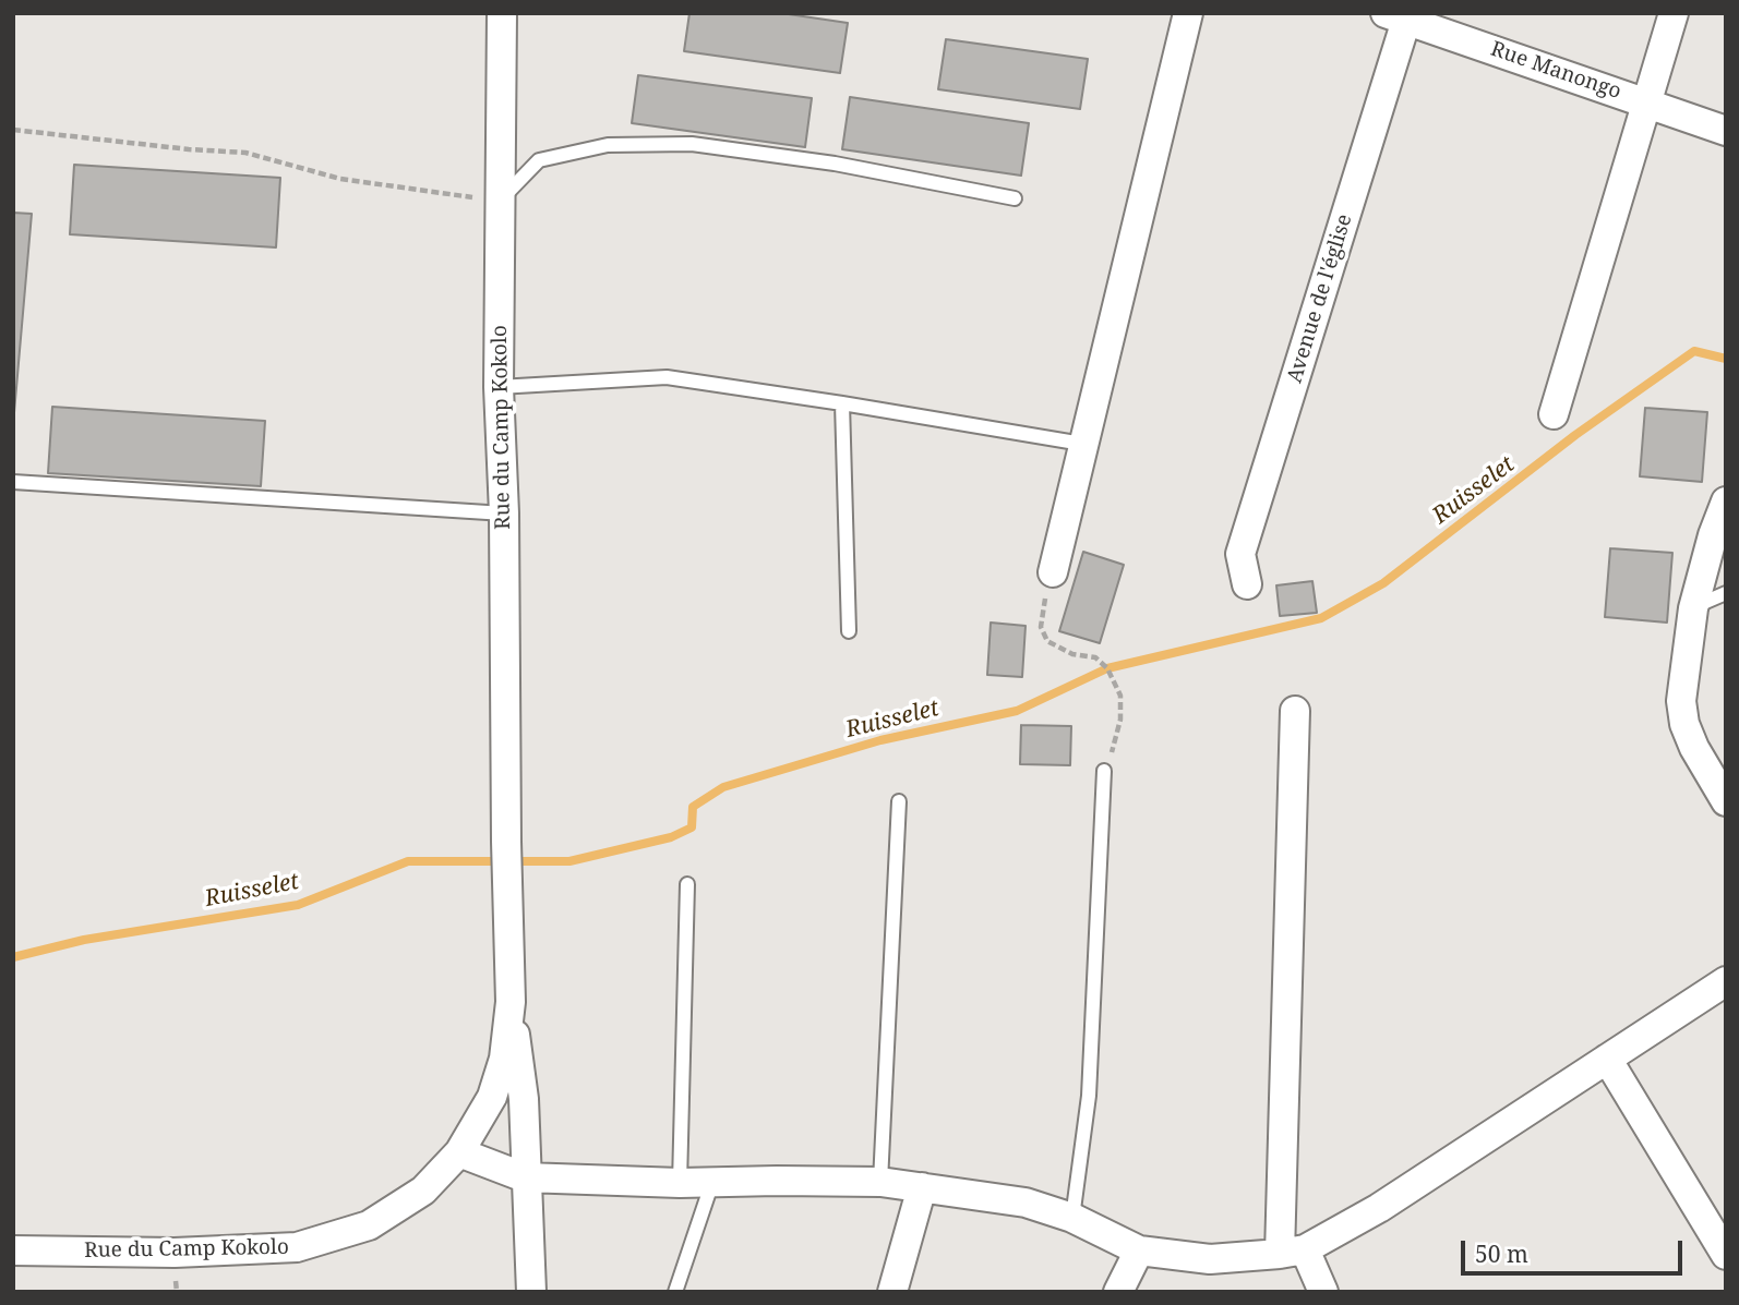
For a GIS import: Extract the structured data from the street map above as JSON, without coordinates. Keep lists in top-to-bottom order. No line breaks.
{"streets":{"street":["Rue Manongo","Avenue de l'église","Rue du Camp Kokolo"]},"crossings":[["Rue Manongo","Avenue de l'église"]],"water":["Ruisselet"],"scale_bar":"50 m"}
